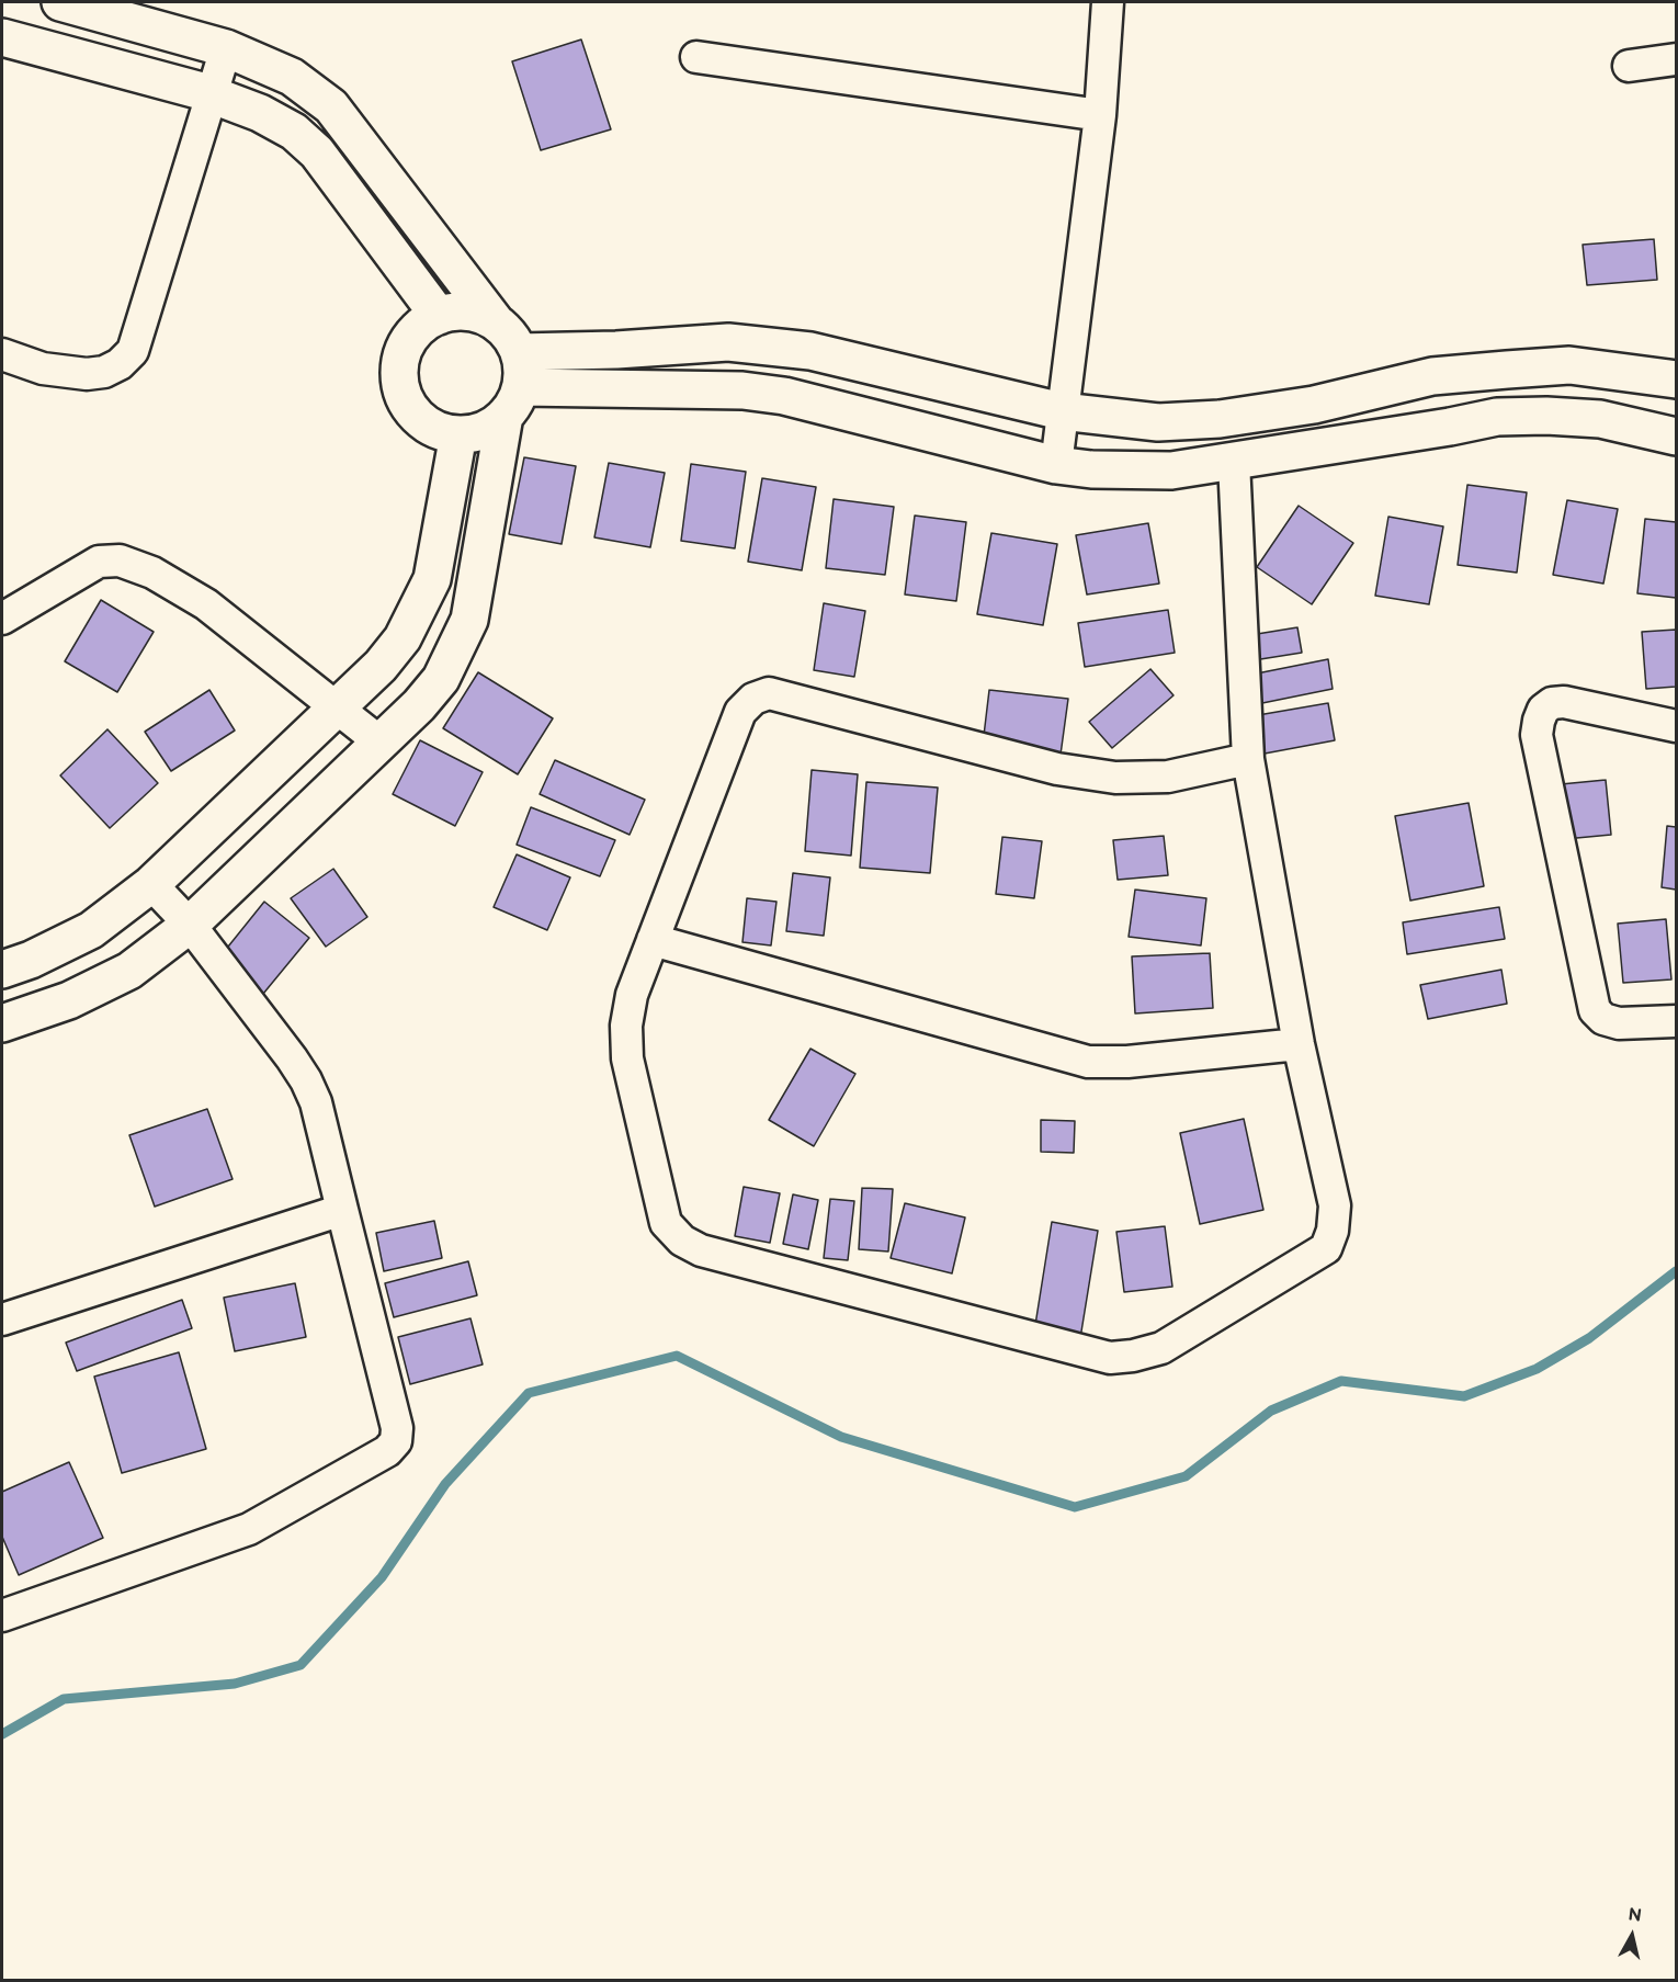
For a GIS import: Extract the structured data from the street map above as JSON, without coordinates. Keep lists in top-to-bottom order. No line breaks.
{"north":"top"}
